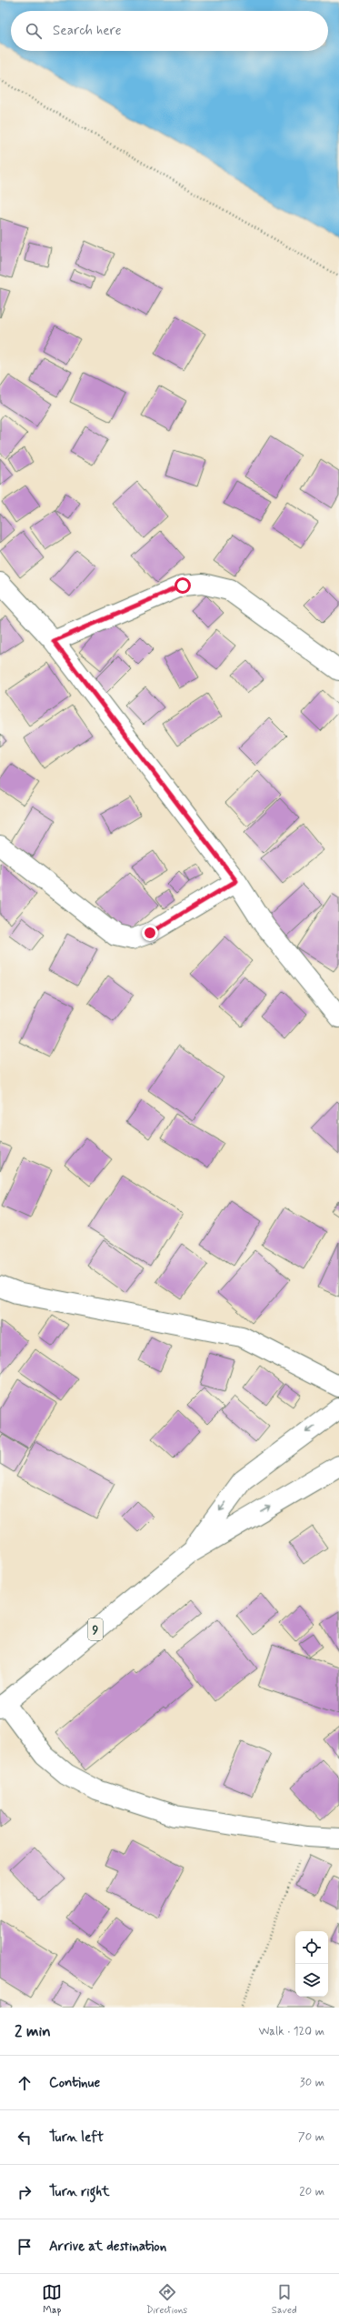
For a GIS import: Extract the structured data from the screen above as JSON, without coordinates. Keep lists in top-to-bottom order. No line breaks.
{"streets":{"main road":["9"]},"page":{"search":"Search here","heading":["2 min","Walk · 120 m"],"list":[["Continue","30 m"],["Turn left","70 m"],["Turn right","20 m"],"Arrive at destination"],"nav":["Map","Directions","Saved"]}}
